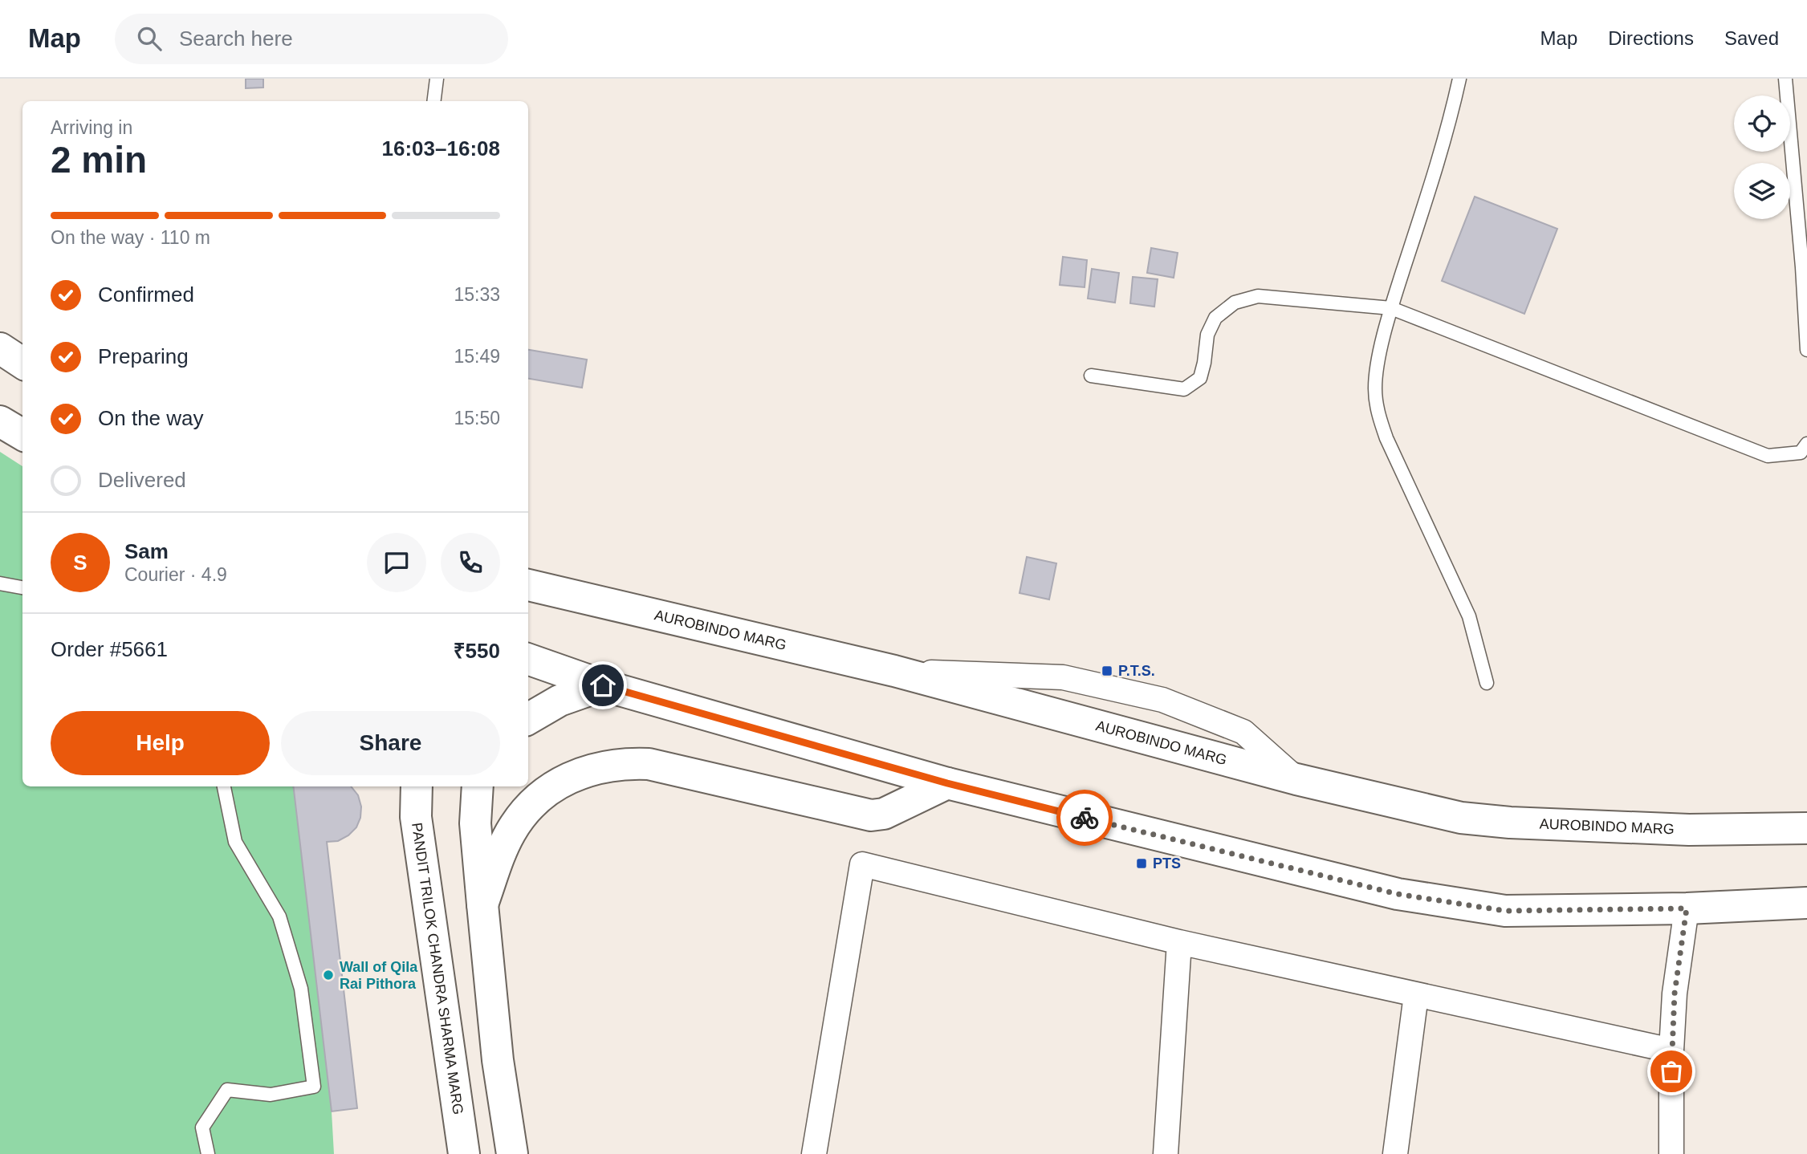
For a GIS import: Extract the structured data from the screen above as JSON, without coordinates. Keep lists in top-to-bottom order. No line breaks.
{"streets":{"main road":["AUROBINDO MARG","PANDIT TRILOK CHANDRA SHARMA MARG"]},"places":{"transit":["P.T.S.","PTS"],"other":["Wall of Qila Rai Pithora"]},"page":{"header":"Map","search":"Search here","nav":["Map","Directions","Saved"],"heading":["2 min","Arriving in","16:03–16:08"],"panel":["Sam","Courier · 4.9","Order #5661","₹550"],"bar":"On the way · 110 m","list":[["Confirmed","15:33"],["Preparing","15:49"],["On the way","15:50"],"Delivered"],"round":"S","buttons":["Help","Share"]}}
